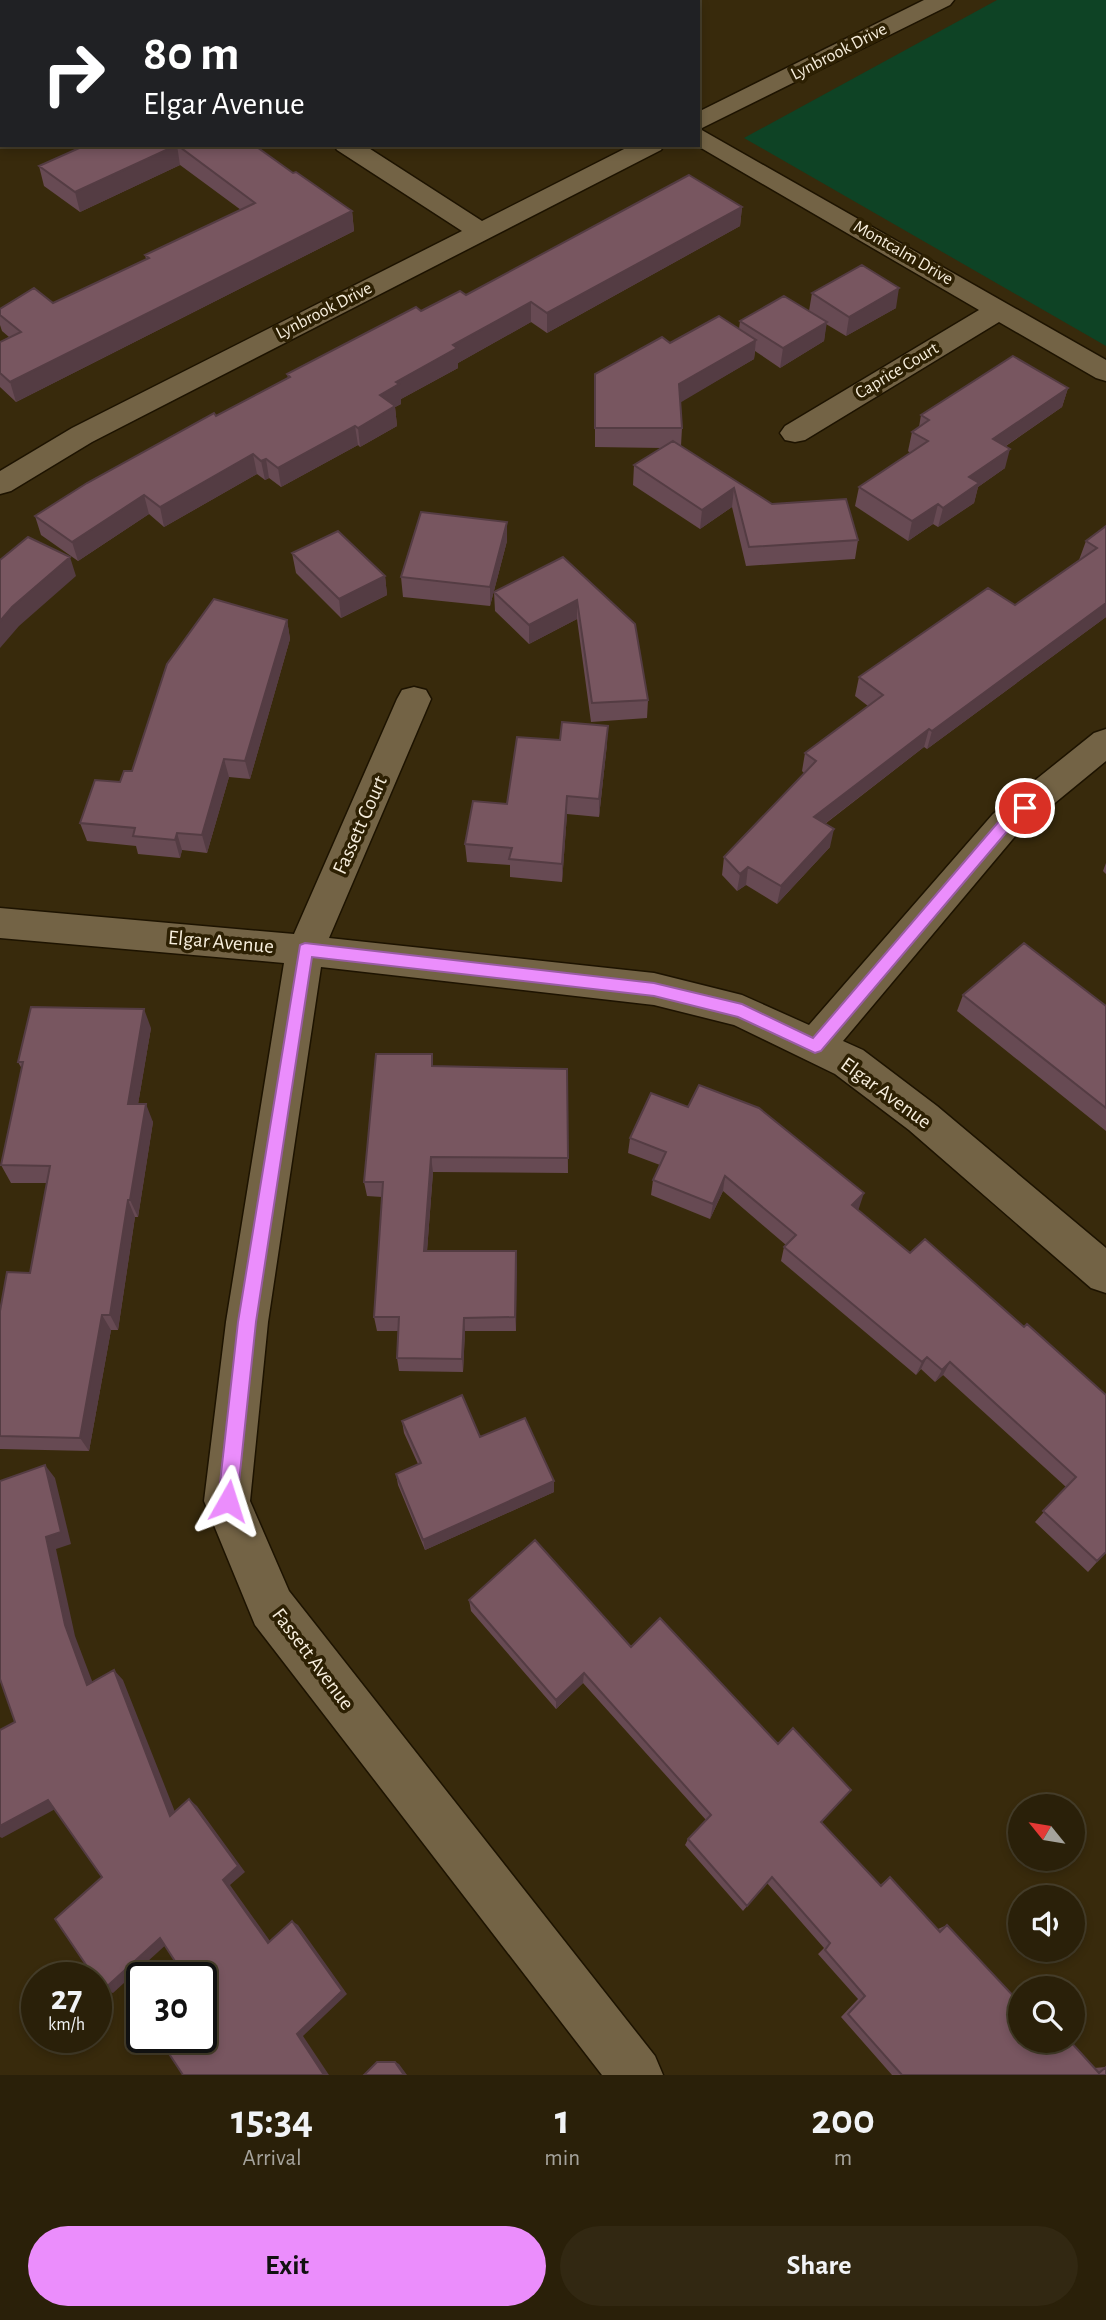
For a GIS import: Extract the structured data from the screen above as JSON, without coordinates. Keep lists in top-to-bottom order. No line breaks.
{"streets":{"street":["Lynbrook Drive","Montcalm Drive","Caprice Court","Fassett Court","Elgar Avenue","Fassett Avenue"]},"crossings":[["Montcalm Drive","Caprice Court"],["Fassett Court","Elgar Avenue"],["Fassett Court","Fassett Avenue"],["Elgar Avenue","Fassett Avenue"]],"north":"top left","page":{"turn":["80 m","Elgar Avenue"],"speed":"27 km/h","limit":"30","eta":["15:34","Arrival","1","min","200","m"],"buttons":["Exit","Share"]}}
